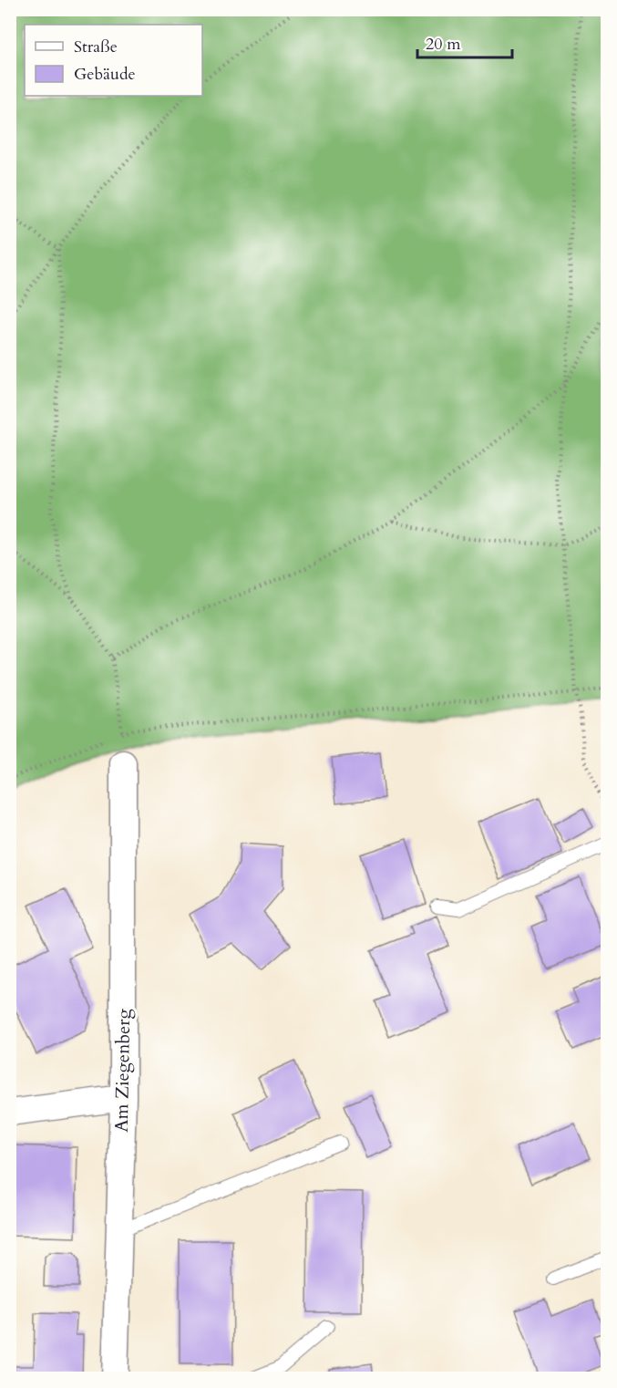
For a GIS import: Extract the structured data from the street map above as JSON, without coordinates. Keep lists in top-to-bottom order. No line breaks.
{"streets":{"street":["Am Ziegenberg"]},"legend":["Straße","Gebäude"],"scale_bar":"20 m"}
